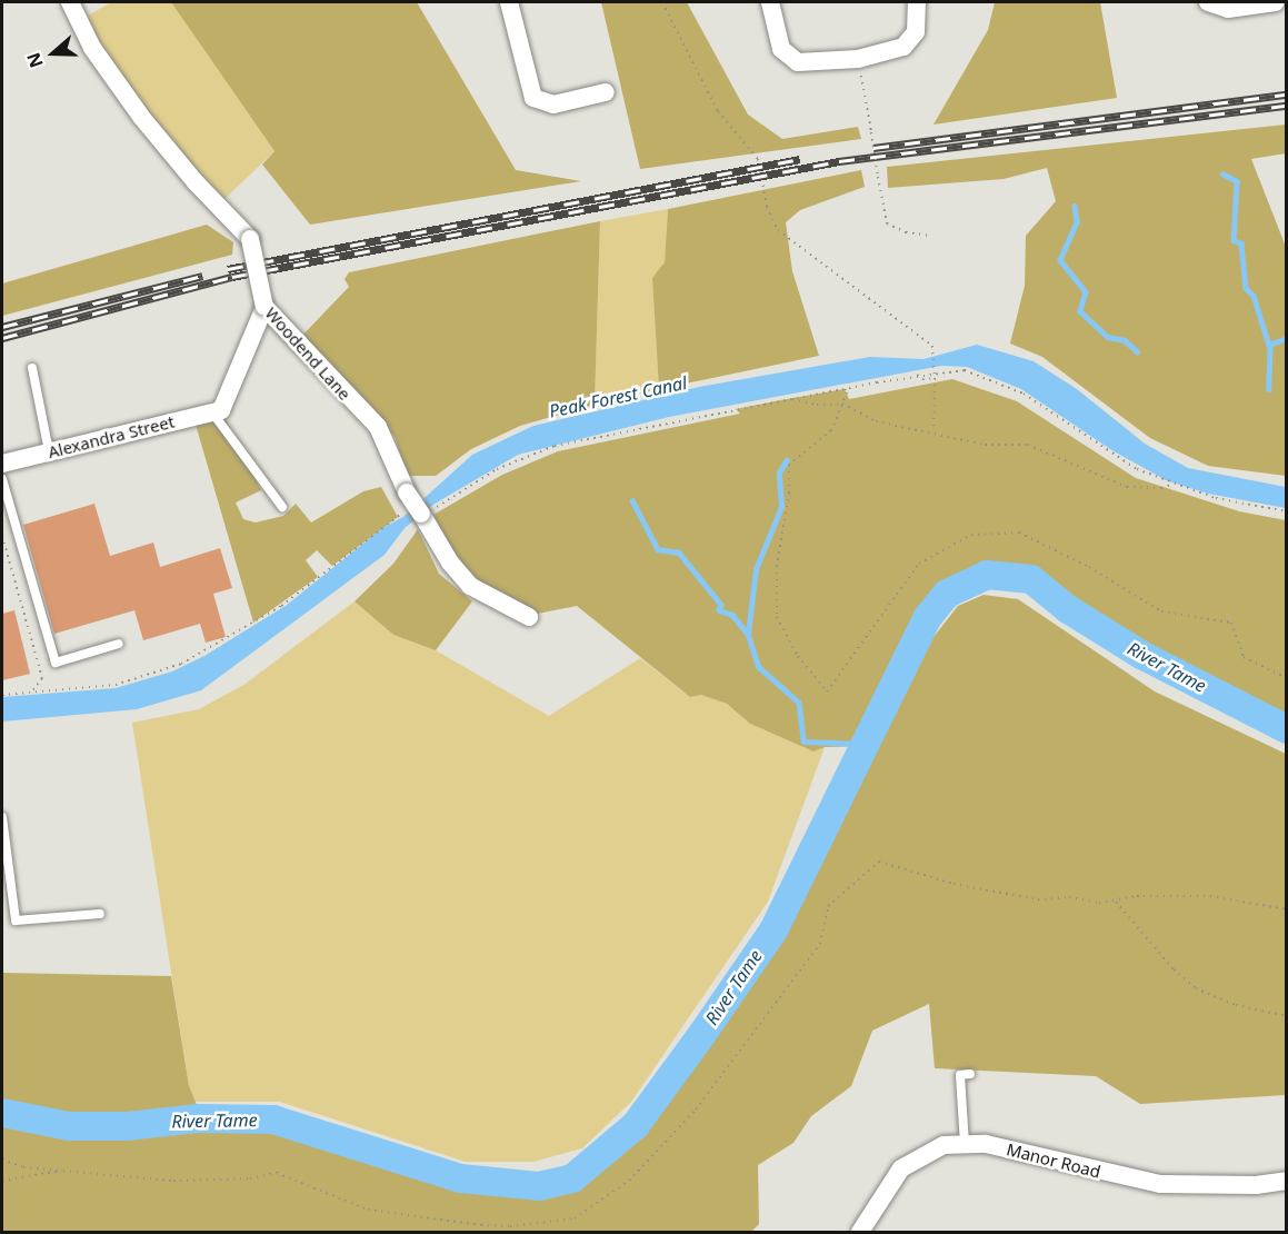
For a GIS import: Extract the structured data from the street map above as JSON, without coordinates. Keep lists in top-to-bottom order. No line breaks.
{"streets":{"street":["Woodend Lane","Alexandra Street","Manor Road"]},"water":["Peak Forest Canal","River Tame"],"north":"left"}
